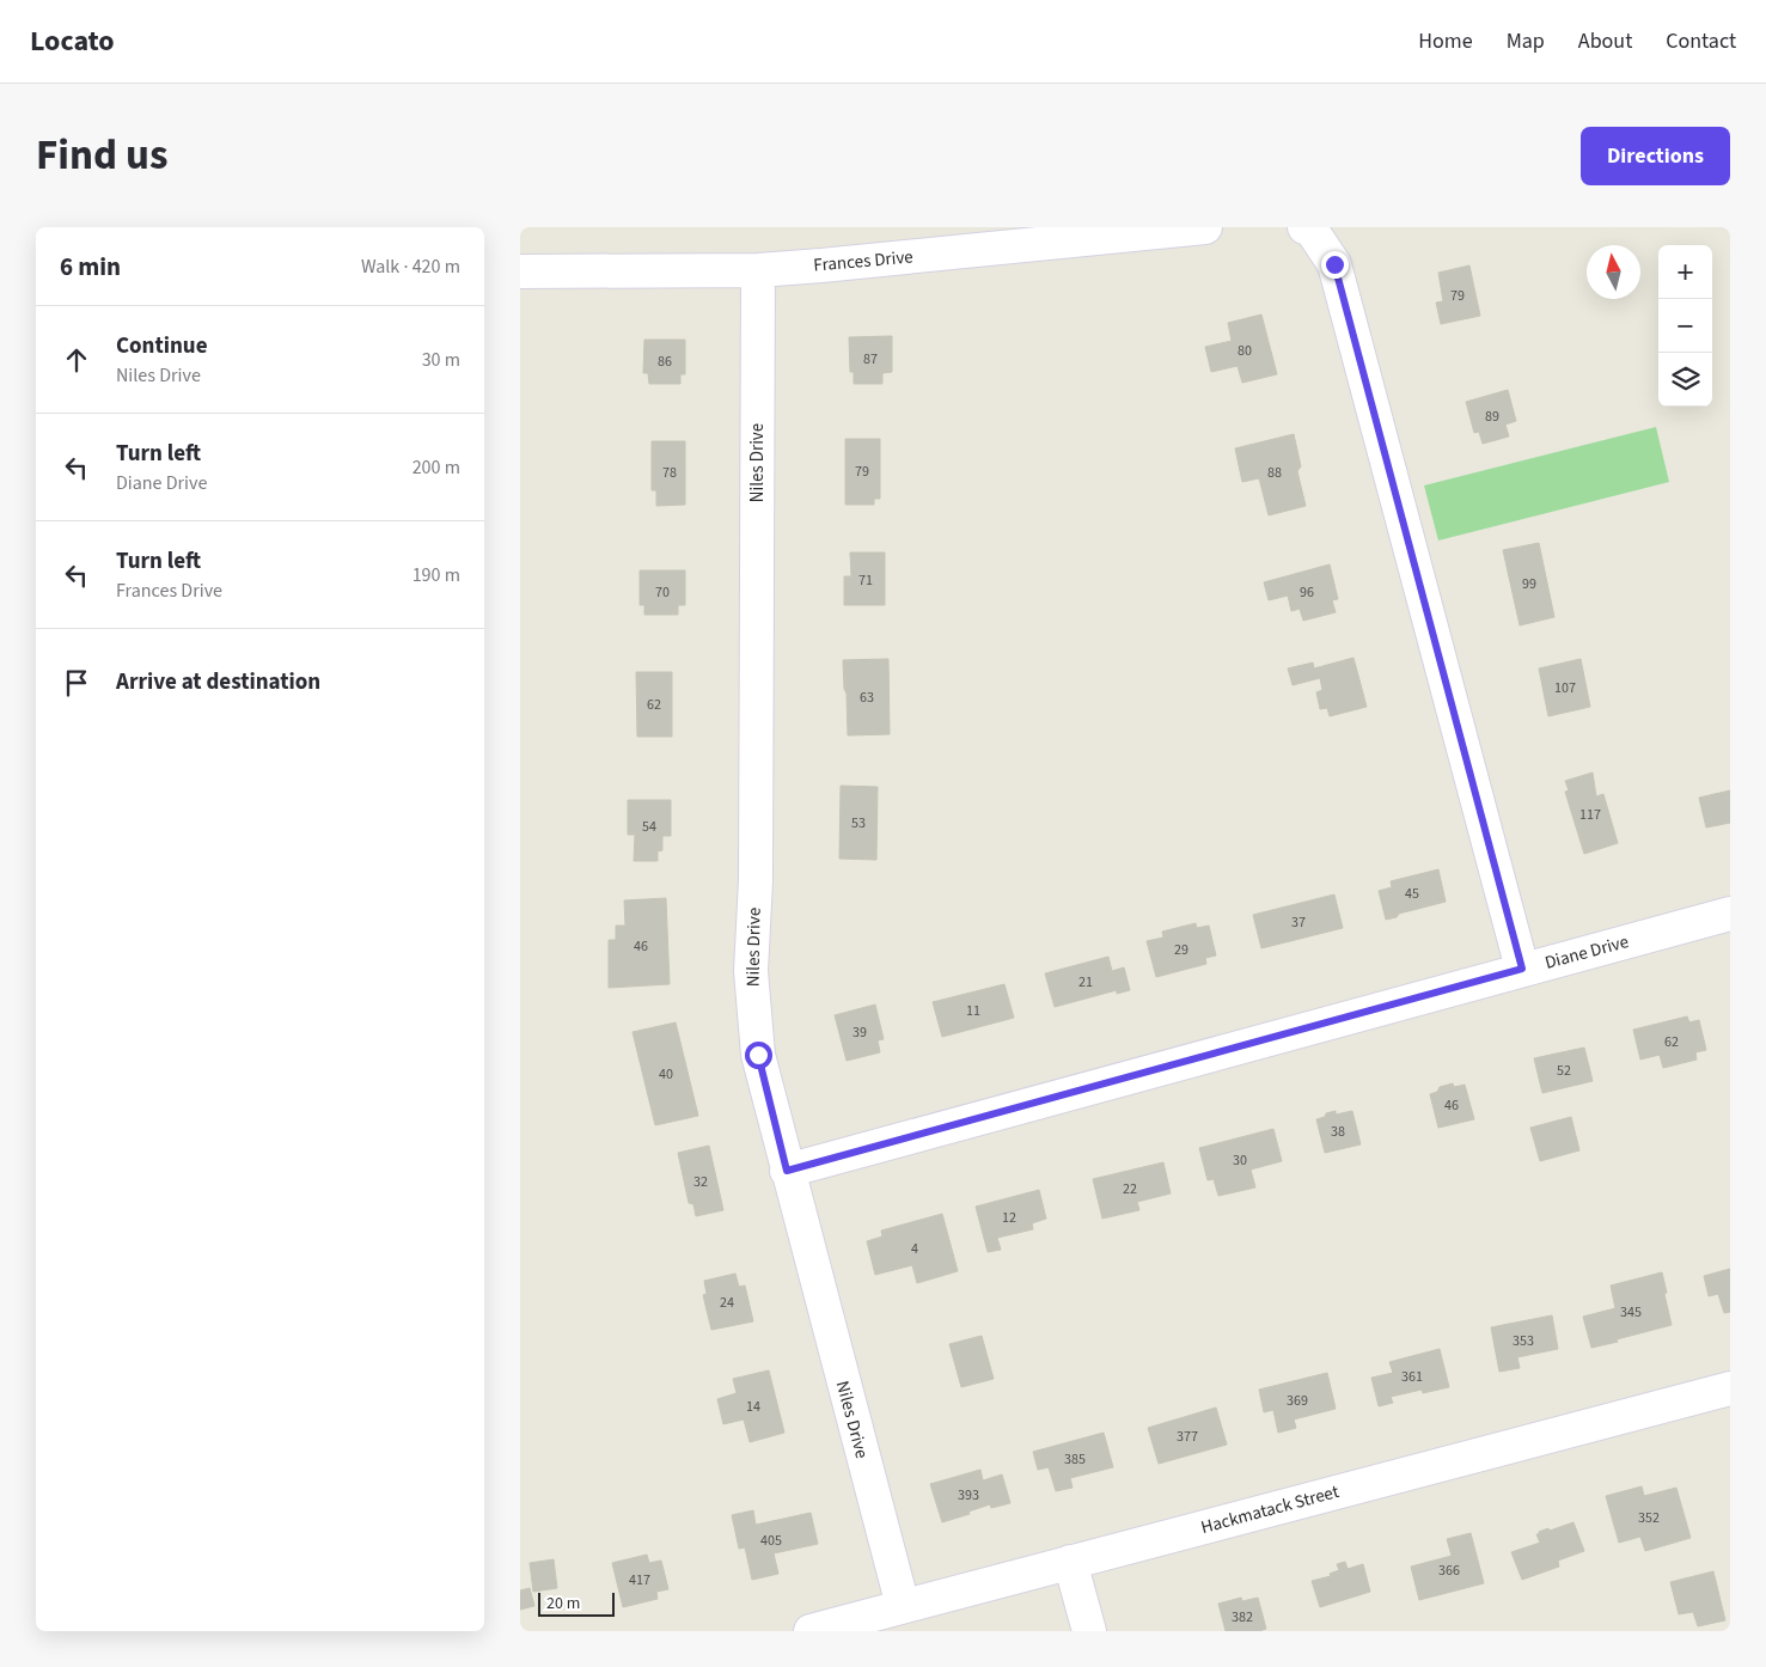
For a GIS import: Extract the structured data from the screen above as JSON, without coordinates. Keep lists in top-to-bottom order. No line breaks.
{"streets":{"street":["Frances Drive","Niles Drive","Diane Drive","Hackmatack Street"]},"crossings":[["Frances Drive","Niles Drive"],["Niles Drive","Diane Drive"],["Niles Drive","Hackmatack Street"]],"house_numbers":["79","80","87","86","89","79","78","88","71","99","70","96","107","63","62","117","53","54","45","37","46","29","21","11","39","62","52","40","46","38","30","32","22","12","4","24","345","353","361","369","14","377","385","393","352","405","366","417","382"],"scale_bar":"20 m","north":"top","page":{"header":"Locato","nav":["Home","Map","About","Contact"],"title":"Find us","buttons":"Directions","heading":["6 min","Walk · 420 m"],"map_buttons":["+","−"],"list":[["Continue","Niles Drive","30 m"],["Turn left","Diane Drive","200 m"],["Turn left","Frances Drive","190 m"],"Arrive at destination"],"scale":"20 m"}}
